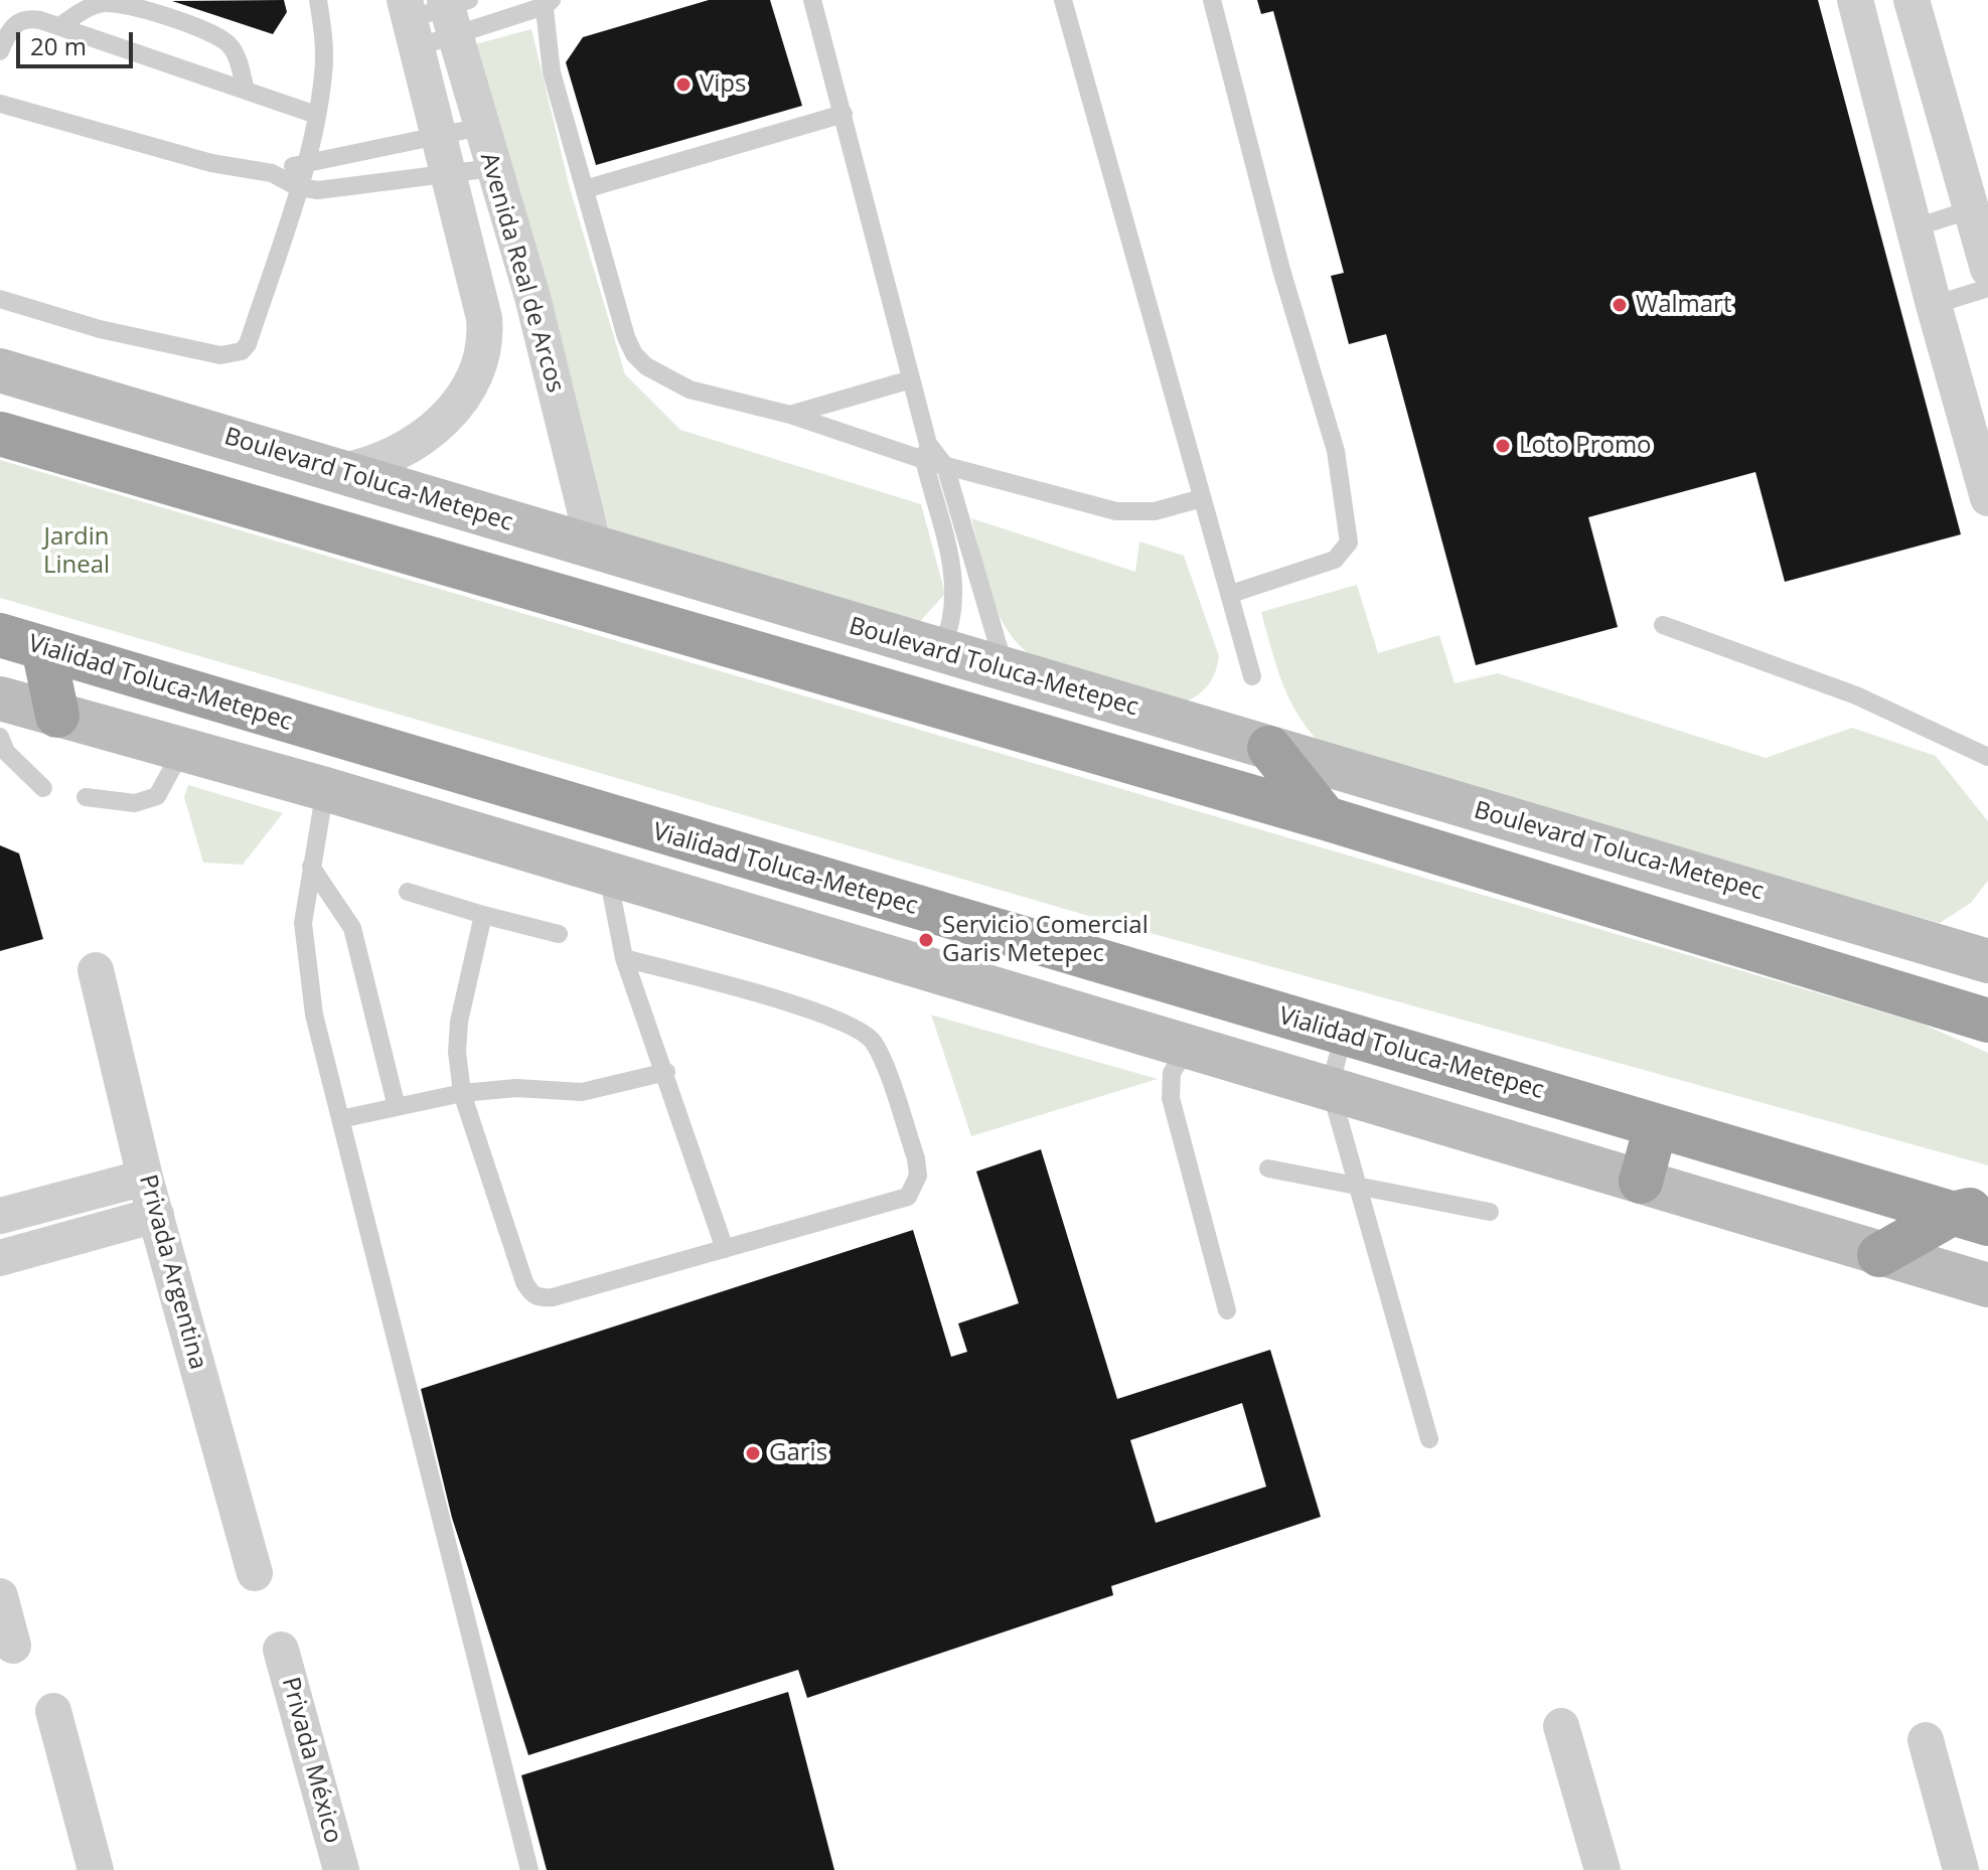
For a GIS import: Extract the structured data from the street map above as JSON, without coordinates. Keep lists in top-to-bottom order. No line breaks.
{"streets":{"highway":["Vialidad Toluca-Metepec"],"main road":["Boulevard Toluca-Metepec"],"street":["Avenida Real de Arcos","Privada Argentina","Privada México"]},"crossings":[["Avenida Real de Arcos","Boulevard Toluca-Metepec"]],"parks":["Jardin Lineal"],"places":["Vips","Walmart","Loto Promo","Servicio Comercial Garis Metepec","Garis"],"scale_bar":"20 m"}
